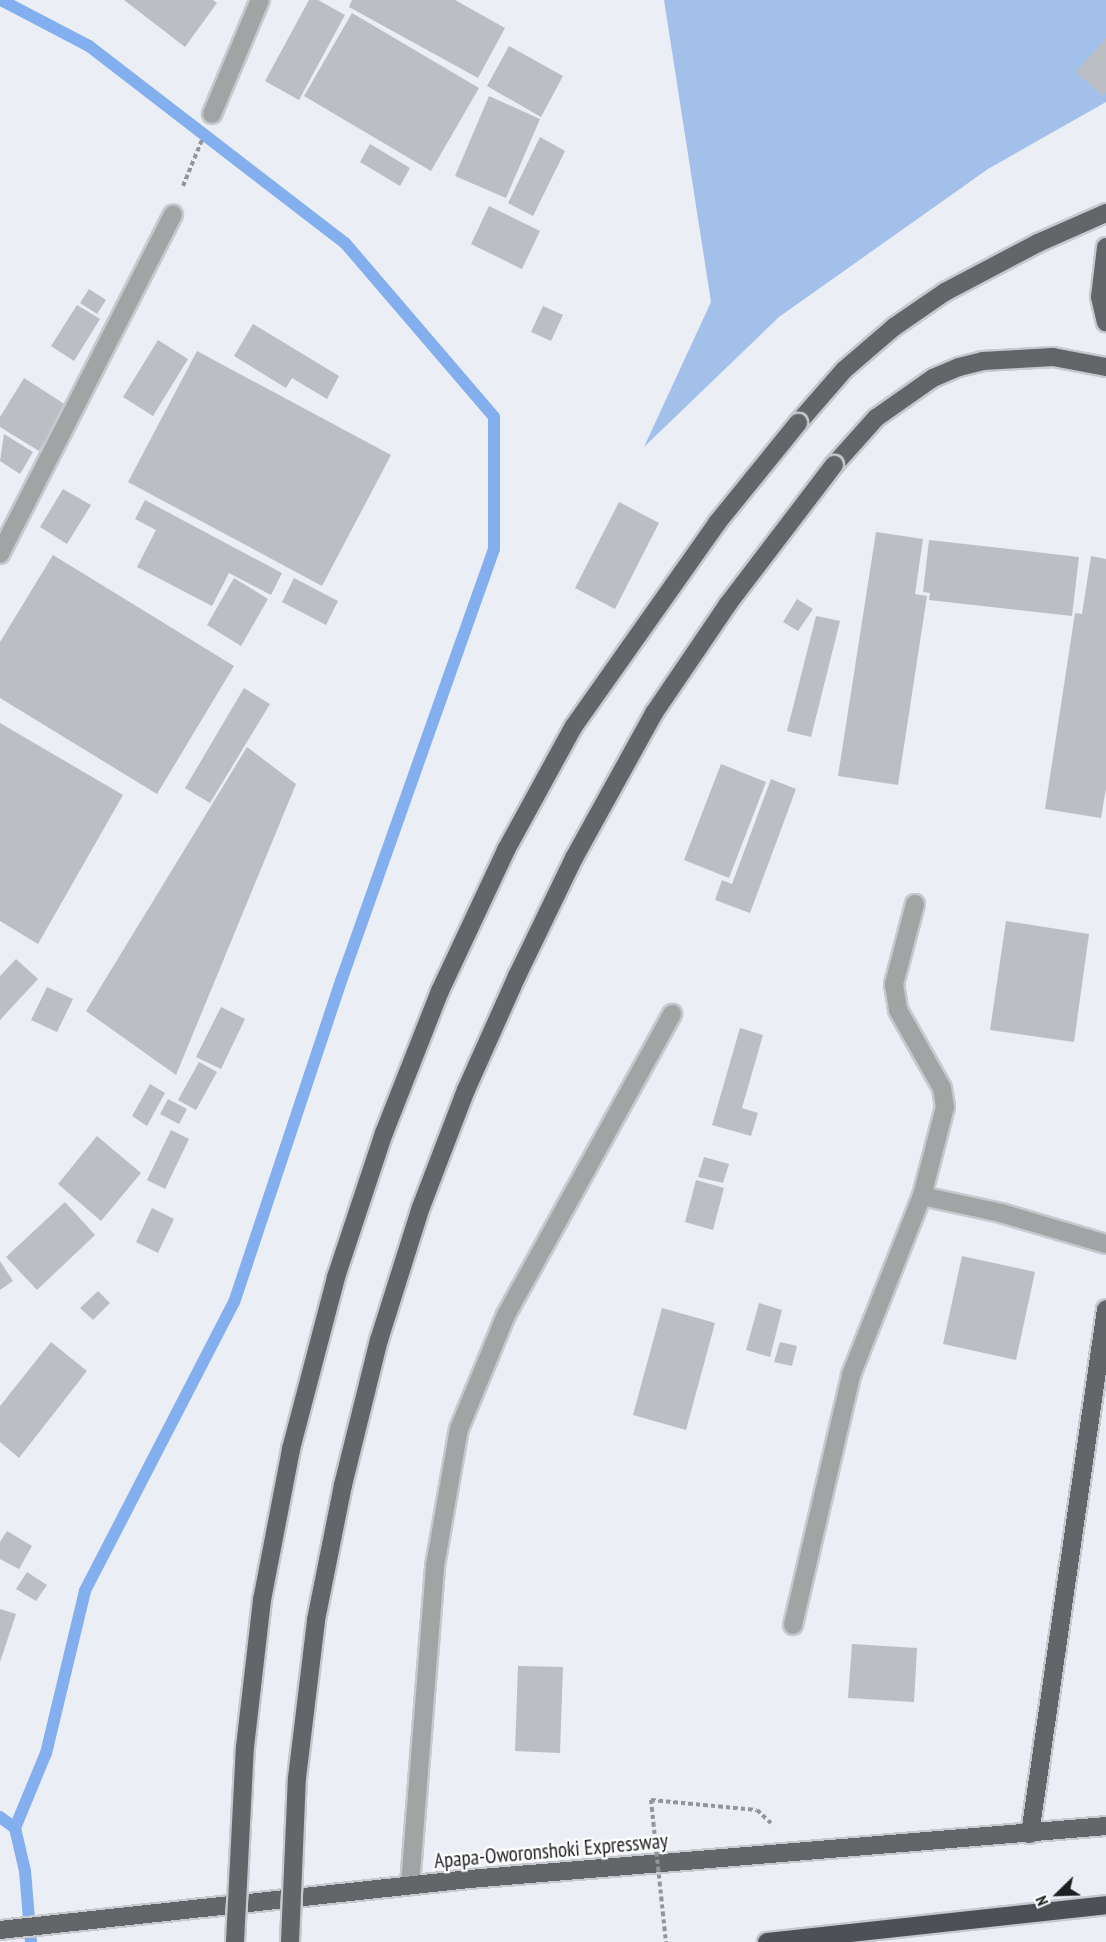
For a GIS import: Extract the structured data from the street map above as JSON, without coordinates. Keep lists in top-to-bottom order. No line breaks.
{"streets":{"main road":["Apapa-Oworonshoki Expressway"]},"north":"bottom left"}
